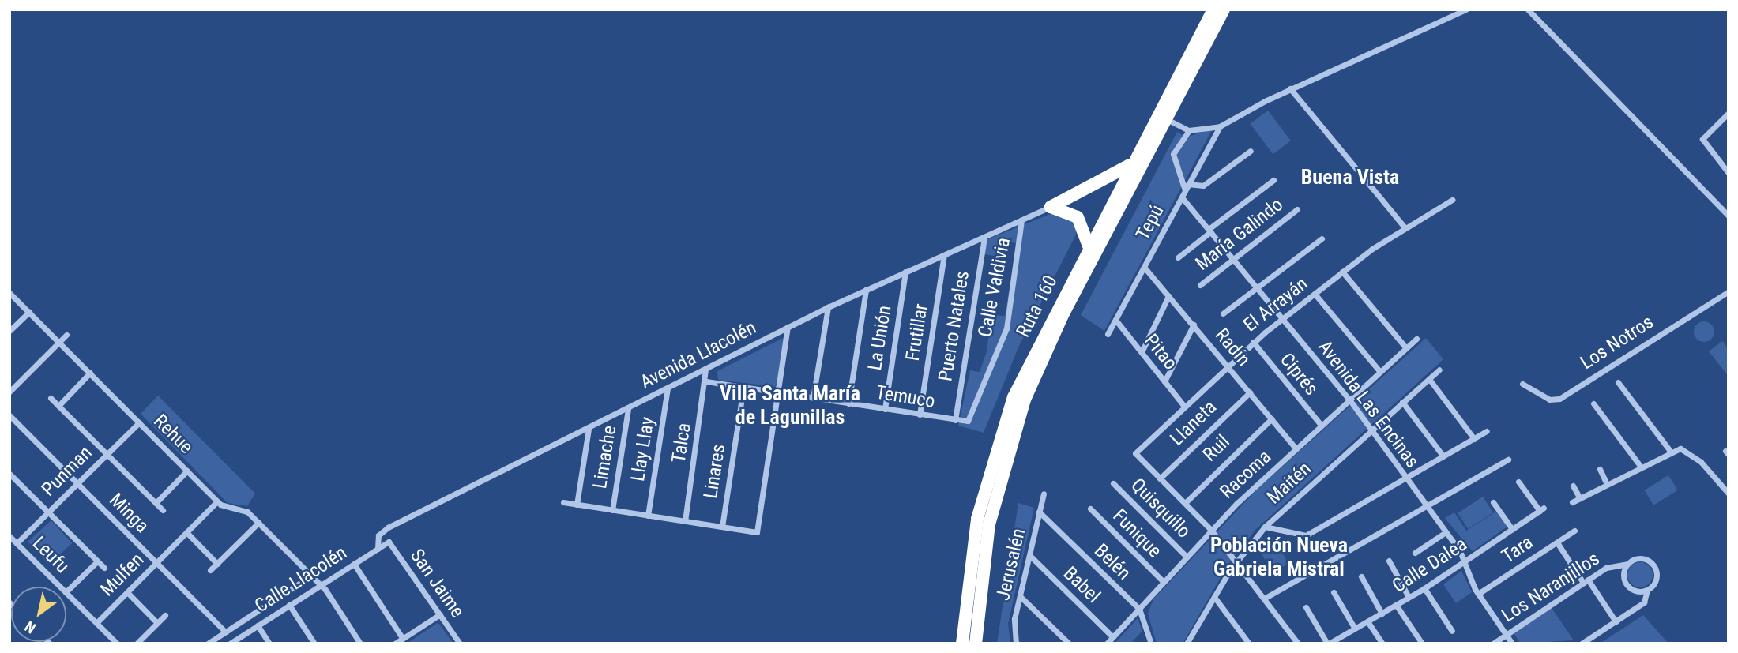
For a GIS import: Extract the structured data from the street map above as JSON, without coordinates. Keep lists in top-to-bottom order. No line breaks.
{"streets":{"highway":["Ruta 160"],"street":["Tepú","María Galindo","Calle Valdivia","El Arrayán","Puerto Natales","Frutillar","La Unión","Los Notros","Radín","Pitao","Avenida Llacolén","Ciprés","Temuco","Avenida Las Encinas","Llaneta","Rehue","Talca","Ruil","Llay Llay","Limache","Punman","Linares","Racoma","Maitén","Quisquillo","Minga","Funique","Tara","Leufu","Belén","Jerusalén","Calle Dalea","Mulfen","Calle Llacolén","San Jaime","Babel","Los Naranjillos"]},"crossings":[["Tepú","Radín"],["Tepú","Pitao"],["Tepú","Avenida Las Encinas"],["María Galindo","Avenida Las Encinas"],["Calle Valdivia","Avenida Llacolén"],["Calle Valdivia","Temuco"],["El Arrayán","Radín"],["El Arrayán","Pitao"],["El Arrayán","Ciprés"],["El Arrayán","Avenida Las Encinas"],["El Arrayán","Llaneta"],["Puerto Natales","Avenida Llacolén"],["Puerto Natales","Temuco"],["Frutillar","Avenida Llacolén"],["Frutillar","Temuco"],["La Unión","Avenida Llacolén"],["La Unión","Temuco"],["Radín","Llaneta"],["Radín","Ruil"],["Radín","Racoma"],["Avenida Llacolén","Talca"],["Avenida Llacolén","Llay Llay"],["Avenida Llacolén","Limache"],["Avenida Llacolén","Calle Llacolén"],["Ciprés","Racoma"],["Temuco","Talca"],["Temuco","Linares"],["Avenida Las Encinas","Racoma"],["Avenida Las Encinas","Maitén"],["Avenida Las Encinas","Tara"],["Avenida Las Encinas","Calle Dalea"],["Avenida Las Encinas","Los Naranjillos"],["Rehue","Punman"],["Rehue","Mulfen"],["Rehue","Calle Llacolén"],["Punman","Minga"],["Punman","Leufu"],["Racoma","Quisquillo"],["Racoma","Funique"],["Racoma","Belén"],["Racoma","Babel"],["Minga","Mulfen"],["Minga","Calle Llacolén"],["Leufu","Mulfen"],["Belén","Jerusalén"],["Jerusalén","Babel"],["Calle Llacolén","San Jaime"]],"districts":["Buena Vista","Villa Santa María de Lagunillas","Población Nueva Gabriela Mistral"],"north":"bottom left"}
